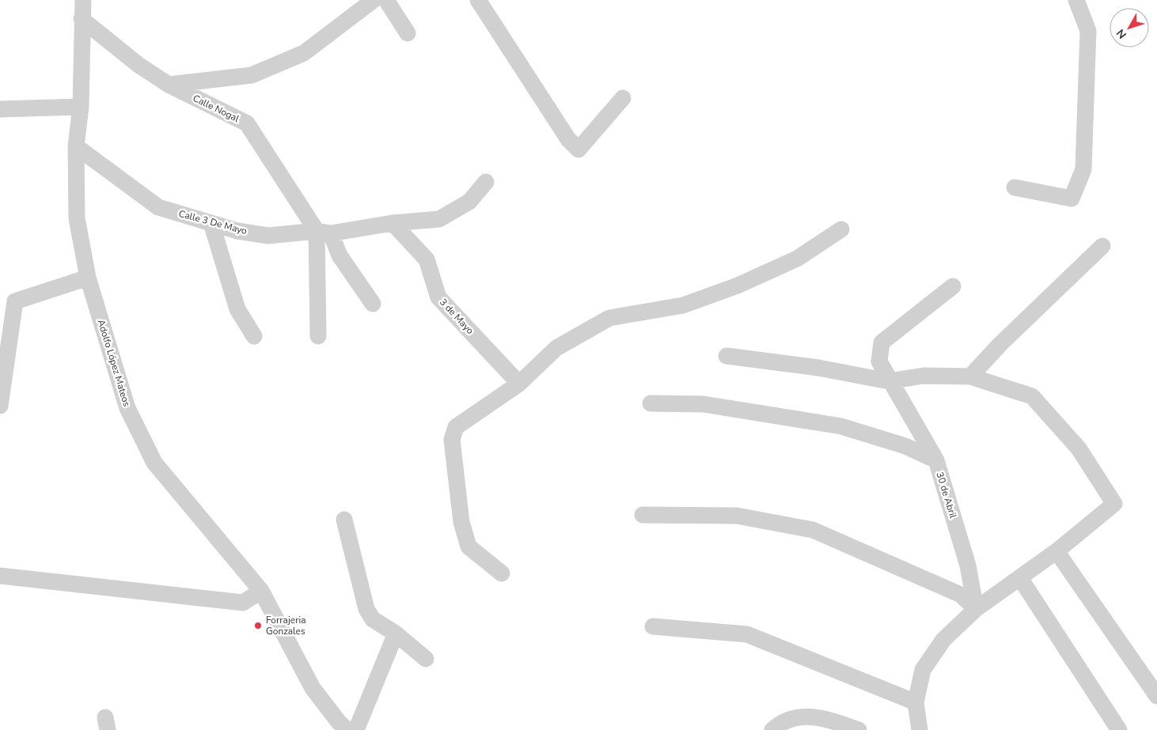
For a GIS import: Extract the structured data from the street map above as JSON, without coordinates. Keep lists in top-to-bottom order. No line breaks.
{"streets":{"street":["Calle Nogal","Calle 3 De Mayo","3 de Mayo","Adolfo López Mateos","30 de Abril"]},"crossings":[["Calle Nogal","Calle 3 De Mayo"],["Calle Nogal","Adolfo López Mateos"],["Calle 3 De Mayo","3 de Mayo"],["Calle 3 De Mayo","Adolfo López Mateos"]],"places":["Forrajeria Gonzales"],"north":"bottom left"}
